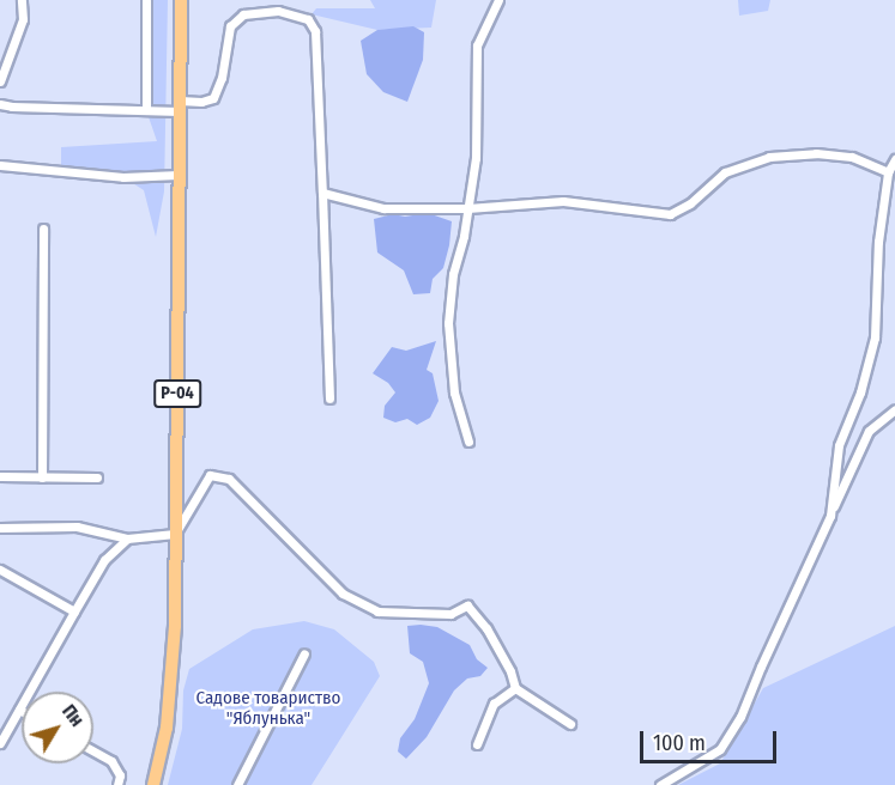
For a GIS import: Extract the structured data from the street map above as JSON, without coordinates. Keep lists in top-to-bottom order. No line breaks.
{"streets":{"main road":["Р-04"]},"parks":["Садове товариство \"Яблунька\""],"scale_bar":"100 m","north":"top right"}
